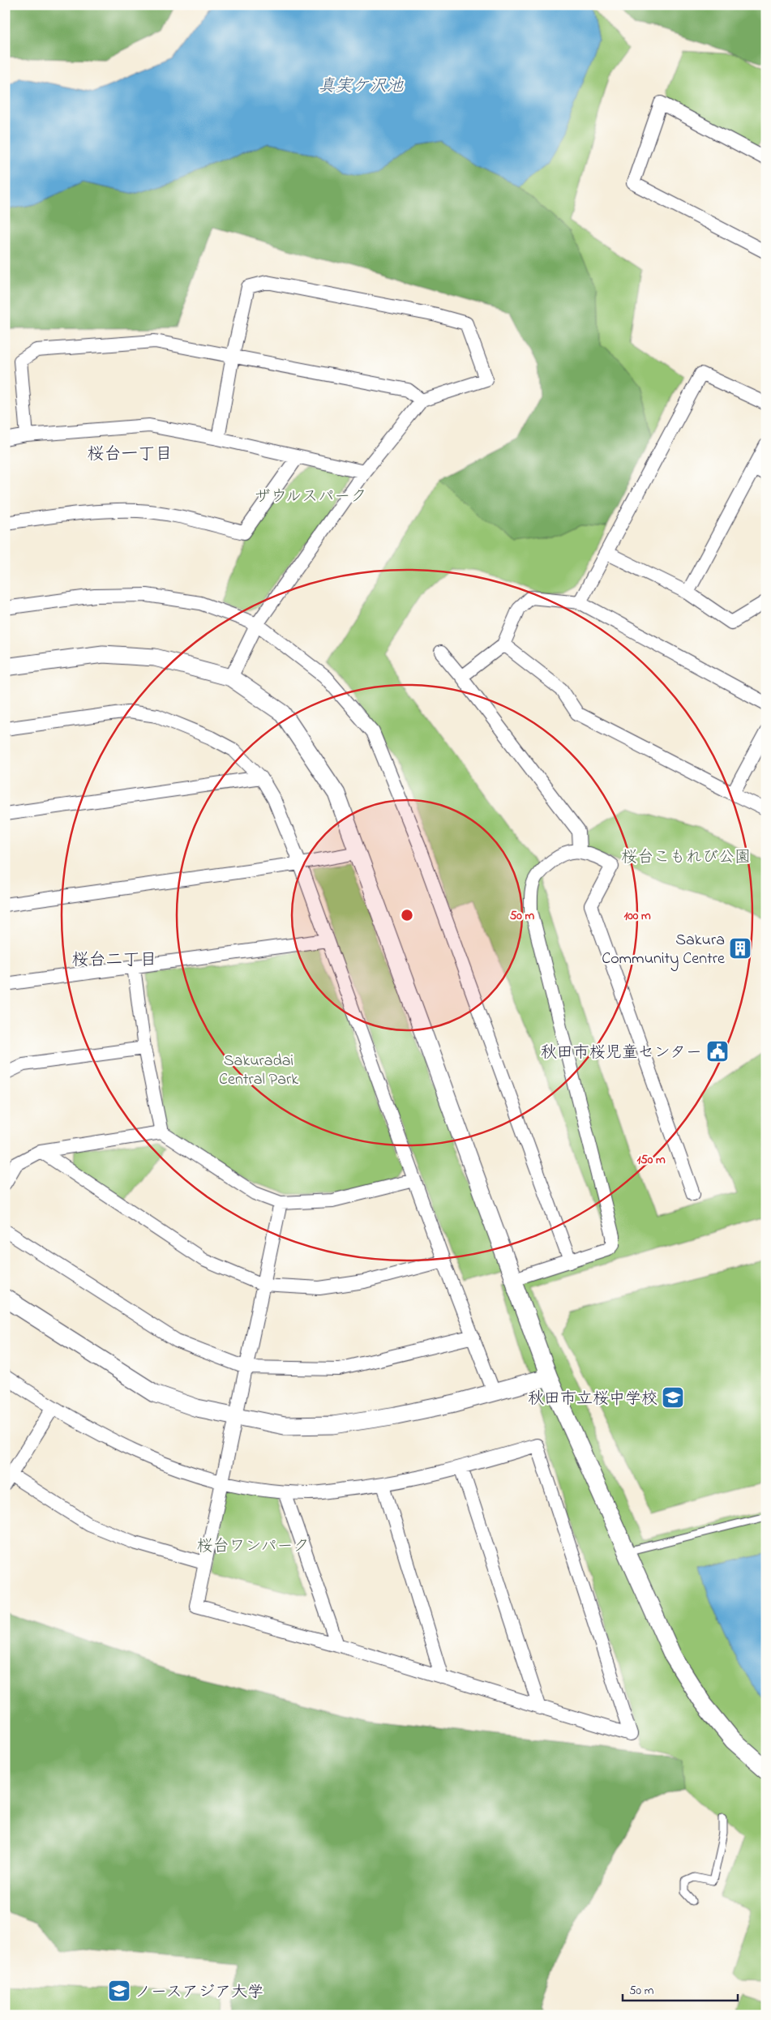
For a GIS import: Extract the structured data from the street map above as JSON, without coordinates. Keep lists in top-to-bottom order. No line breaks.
{"districts":["桜台一丁目","桜台二丁目"],"water":["真実ケ沢池"],"parks":["ザウルスパーク","桜台こもれび公園","Sakuradai Central Park","桜台ワンパーク"],"places":{"building":["Sakura Community Centre"],"public building":["秋田市桜児童センター"],"school or university":["秋田市立桜中学校","ノースアジア大学"]},"scale_bar":"50 m","rings":["50 m","100 m","150 m"]}
